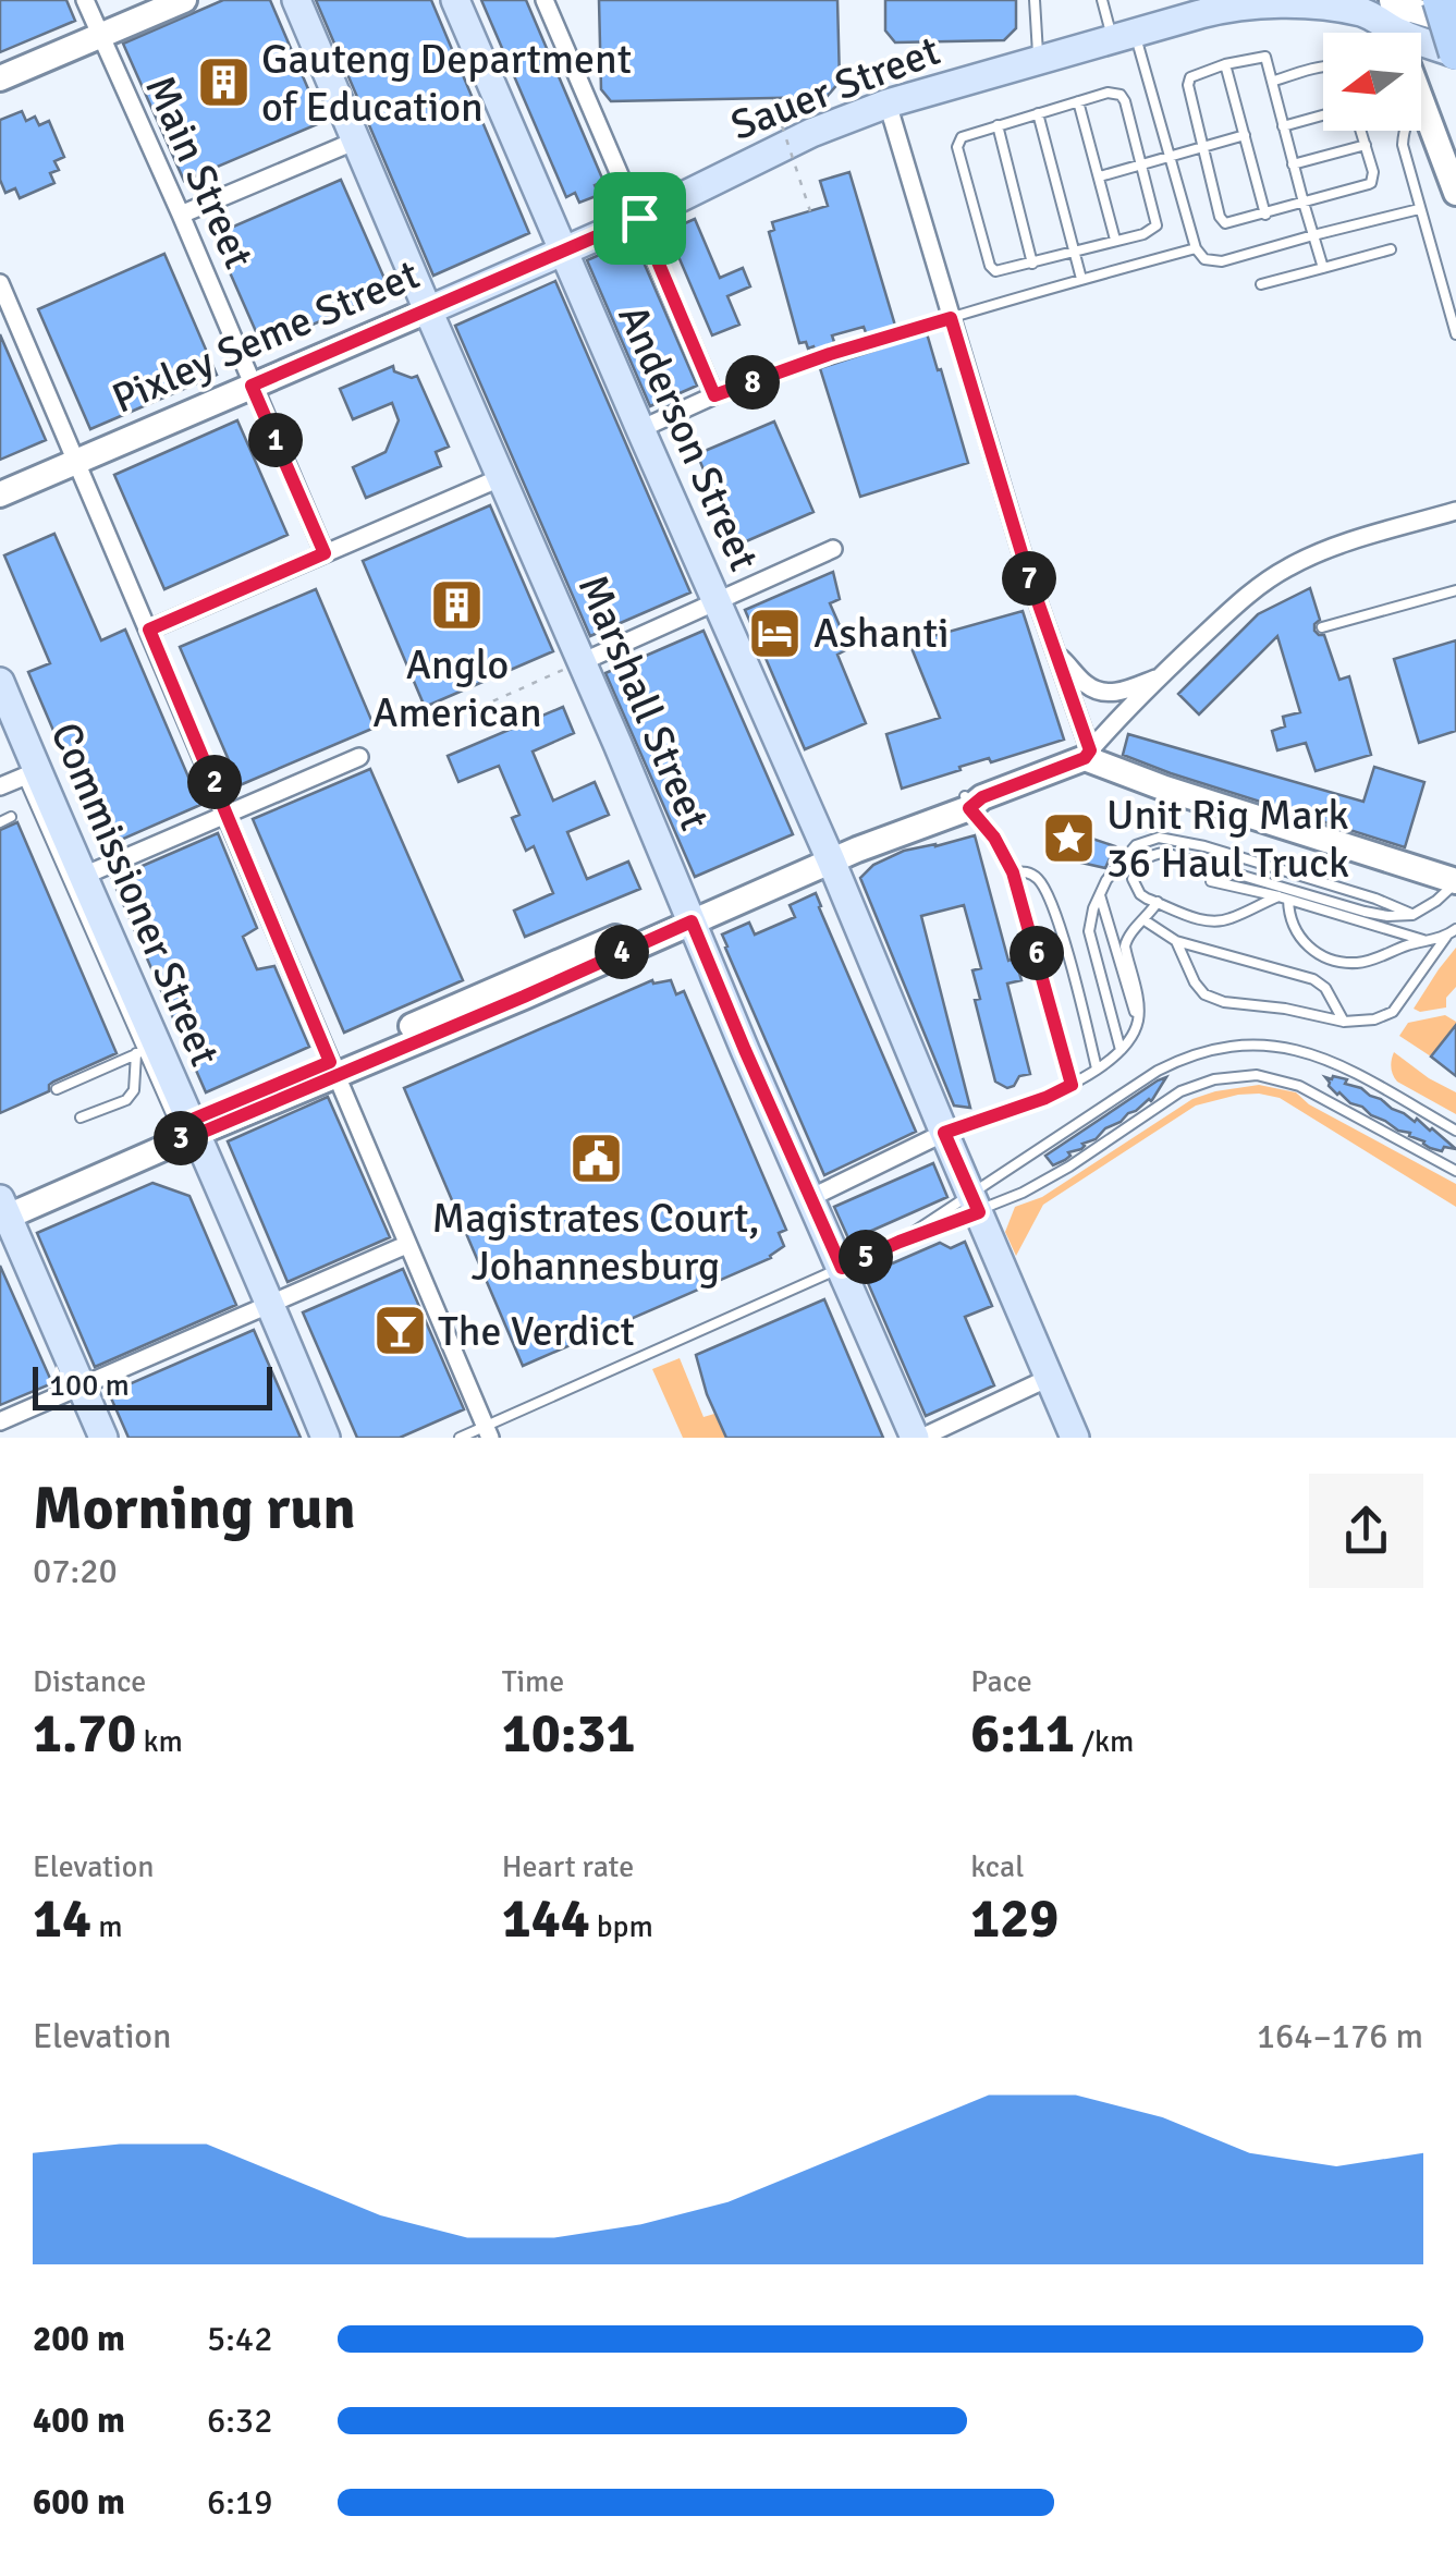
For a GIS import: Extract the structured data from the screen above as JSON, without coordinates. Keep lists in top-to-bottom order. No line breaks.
{"streets":{"main road":["Sauer Street","Pixley Seme Street","Anderson Street","Marshall Street","Commissioner Street"],"street":["Main Street"]},"crossings":[["Sauer Street","Pixley Seme Street"],["Sauer Street","Anderson Street"],["Main Street","Pixley Seme Street"],["Pixley Seme Street","Anderson Street"],["Pixley Seme Street","Marshall Street"]],"places":{"building":["Gauteng Department of Education","Anglo American"],"hotel":["Ashanti"],"place":["Unit Rig Mark 36 Haul Truck"],"public building":["Magistrates Court, Johannesburg"],"bar":["The Verdict"]},"scale_bar":"100 m","north":"left","page":{"pins":["8","1","7","2","4","6","3","5"],"scale":"100 m","heading":["Morning run","07:20"],"stats":[["Distance","1.70 km"],["Time","10:31"],["Pace","6:11 /km"],["Elevation","14 m"],["Heart rate","144 bpm"],["kcal","129"]],"chart":["Elevation","164–176 m"],"list":[{"name":"200 m","note":"5:42"},{"name":"400 m","note":"6:32"},{"name":"600 m","note":"6:19"}]}}
